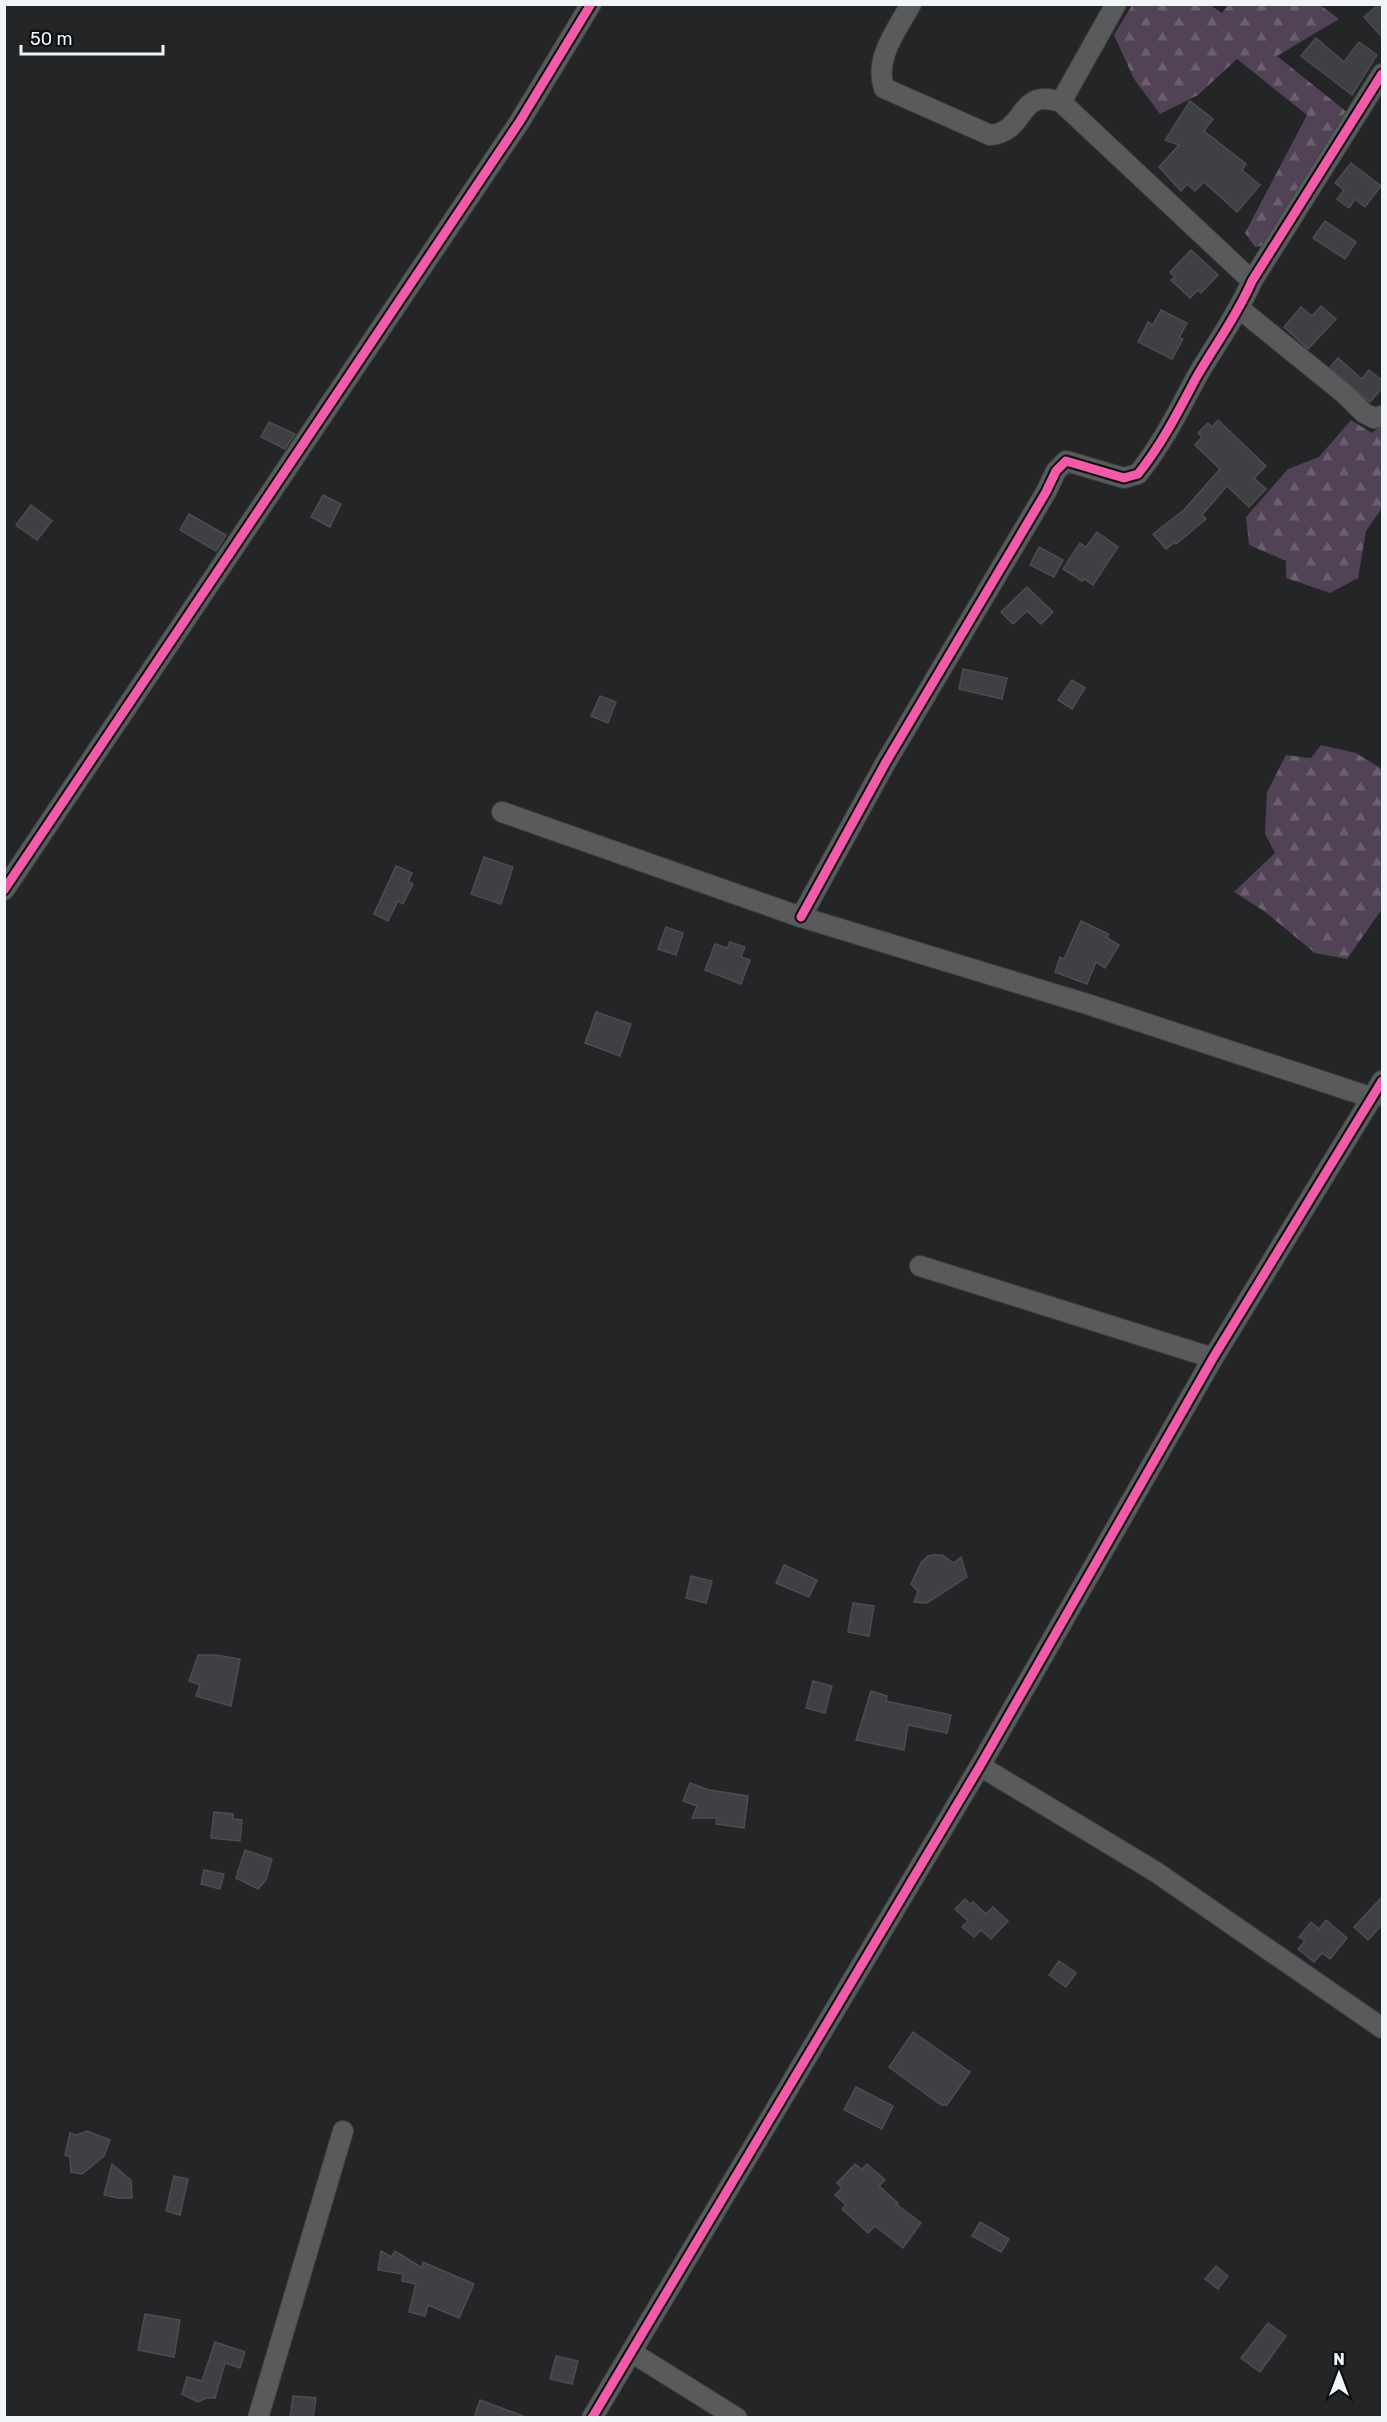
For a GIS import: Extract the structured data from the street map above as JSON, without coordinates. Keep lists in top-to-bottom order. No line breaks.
{"scale_bar":"50 m","north":"top"}
